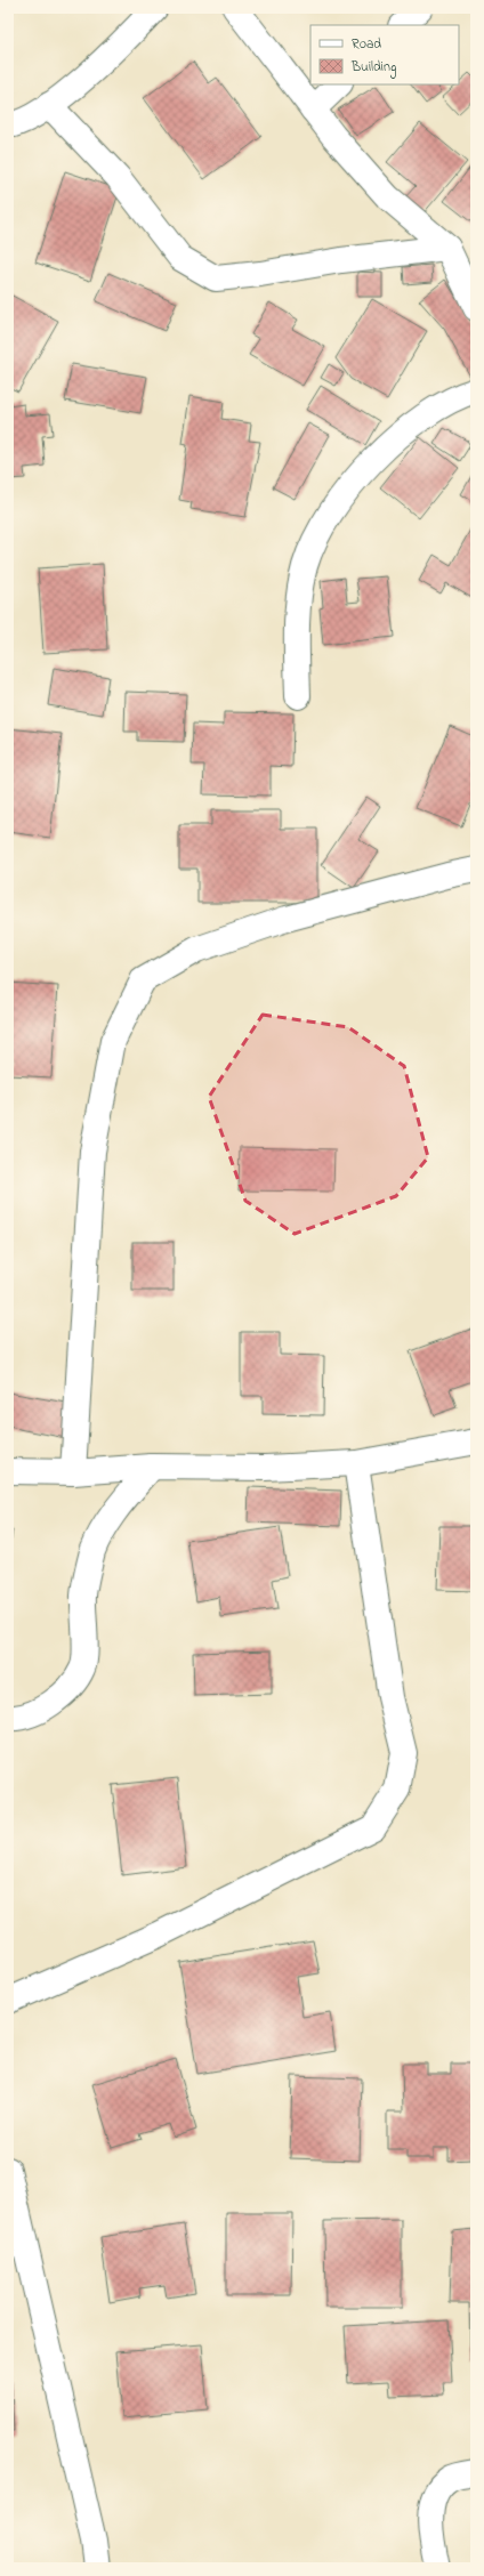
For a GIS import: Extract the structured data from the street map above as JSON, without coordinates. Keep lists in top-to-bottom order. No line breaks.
{"legend":["Road","Building"]}
